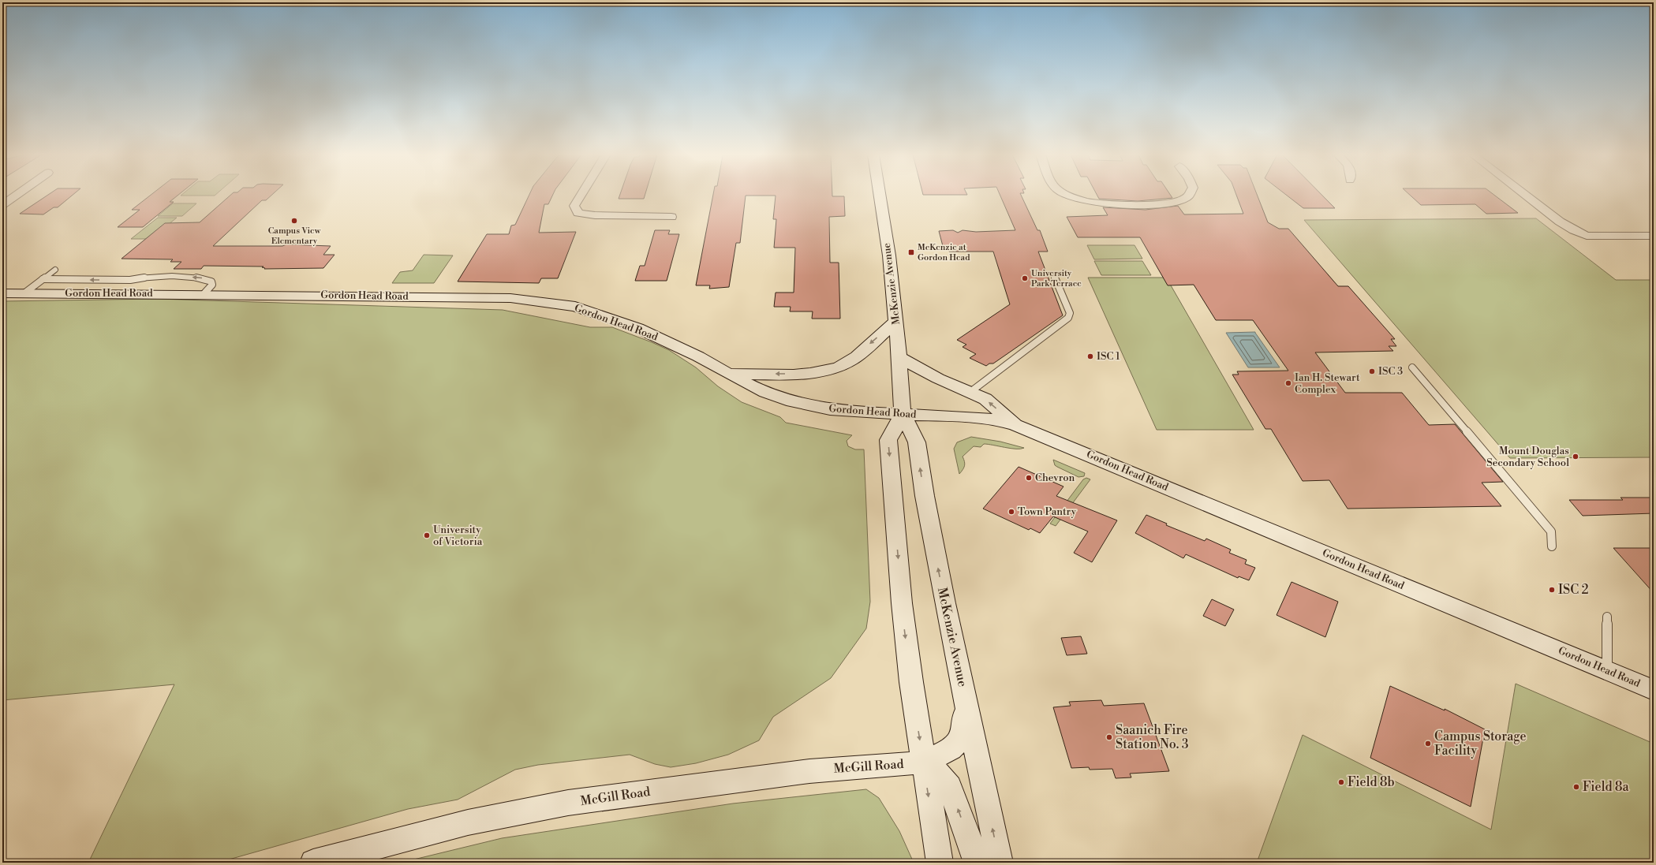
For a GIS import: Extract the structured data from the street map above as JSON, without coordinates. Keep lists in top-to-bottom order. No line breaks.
{"streets":{"main road":["McKenzie Avenue","Gordon Head Road","McGill Road"]},"crossings":[["McKenzie Avenue","Gordon Head Road"]],"places":{"other":["Campus View Elementary","University Park Terrace","ISC 1","ISC 3","Ian H. Stewart Complex","Mount Douglas Secondary School","Chevron","Town Pantry","University of Victoria","ISC 2","Saanich Fire Station No. 3","Campus Storage Facility","Field 8b","Field 8a"],"transit":["McKenzie at Gordon Head"]}}
